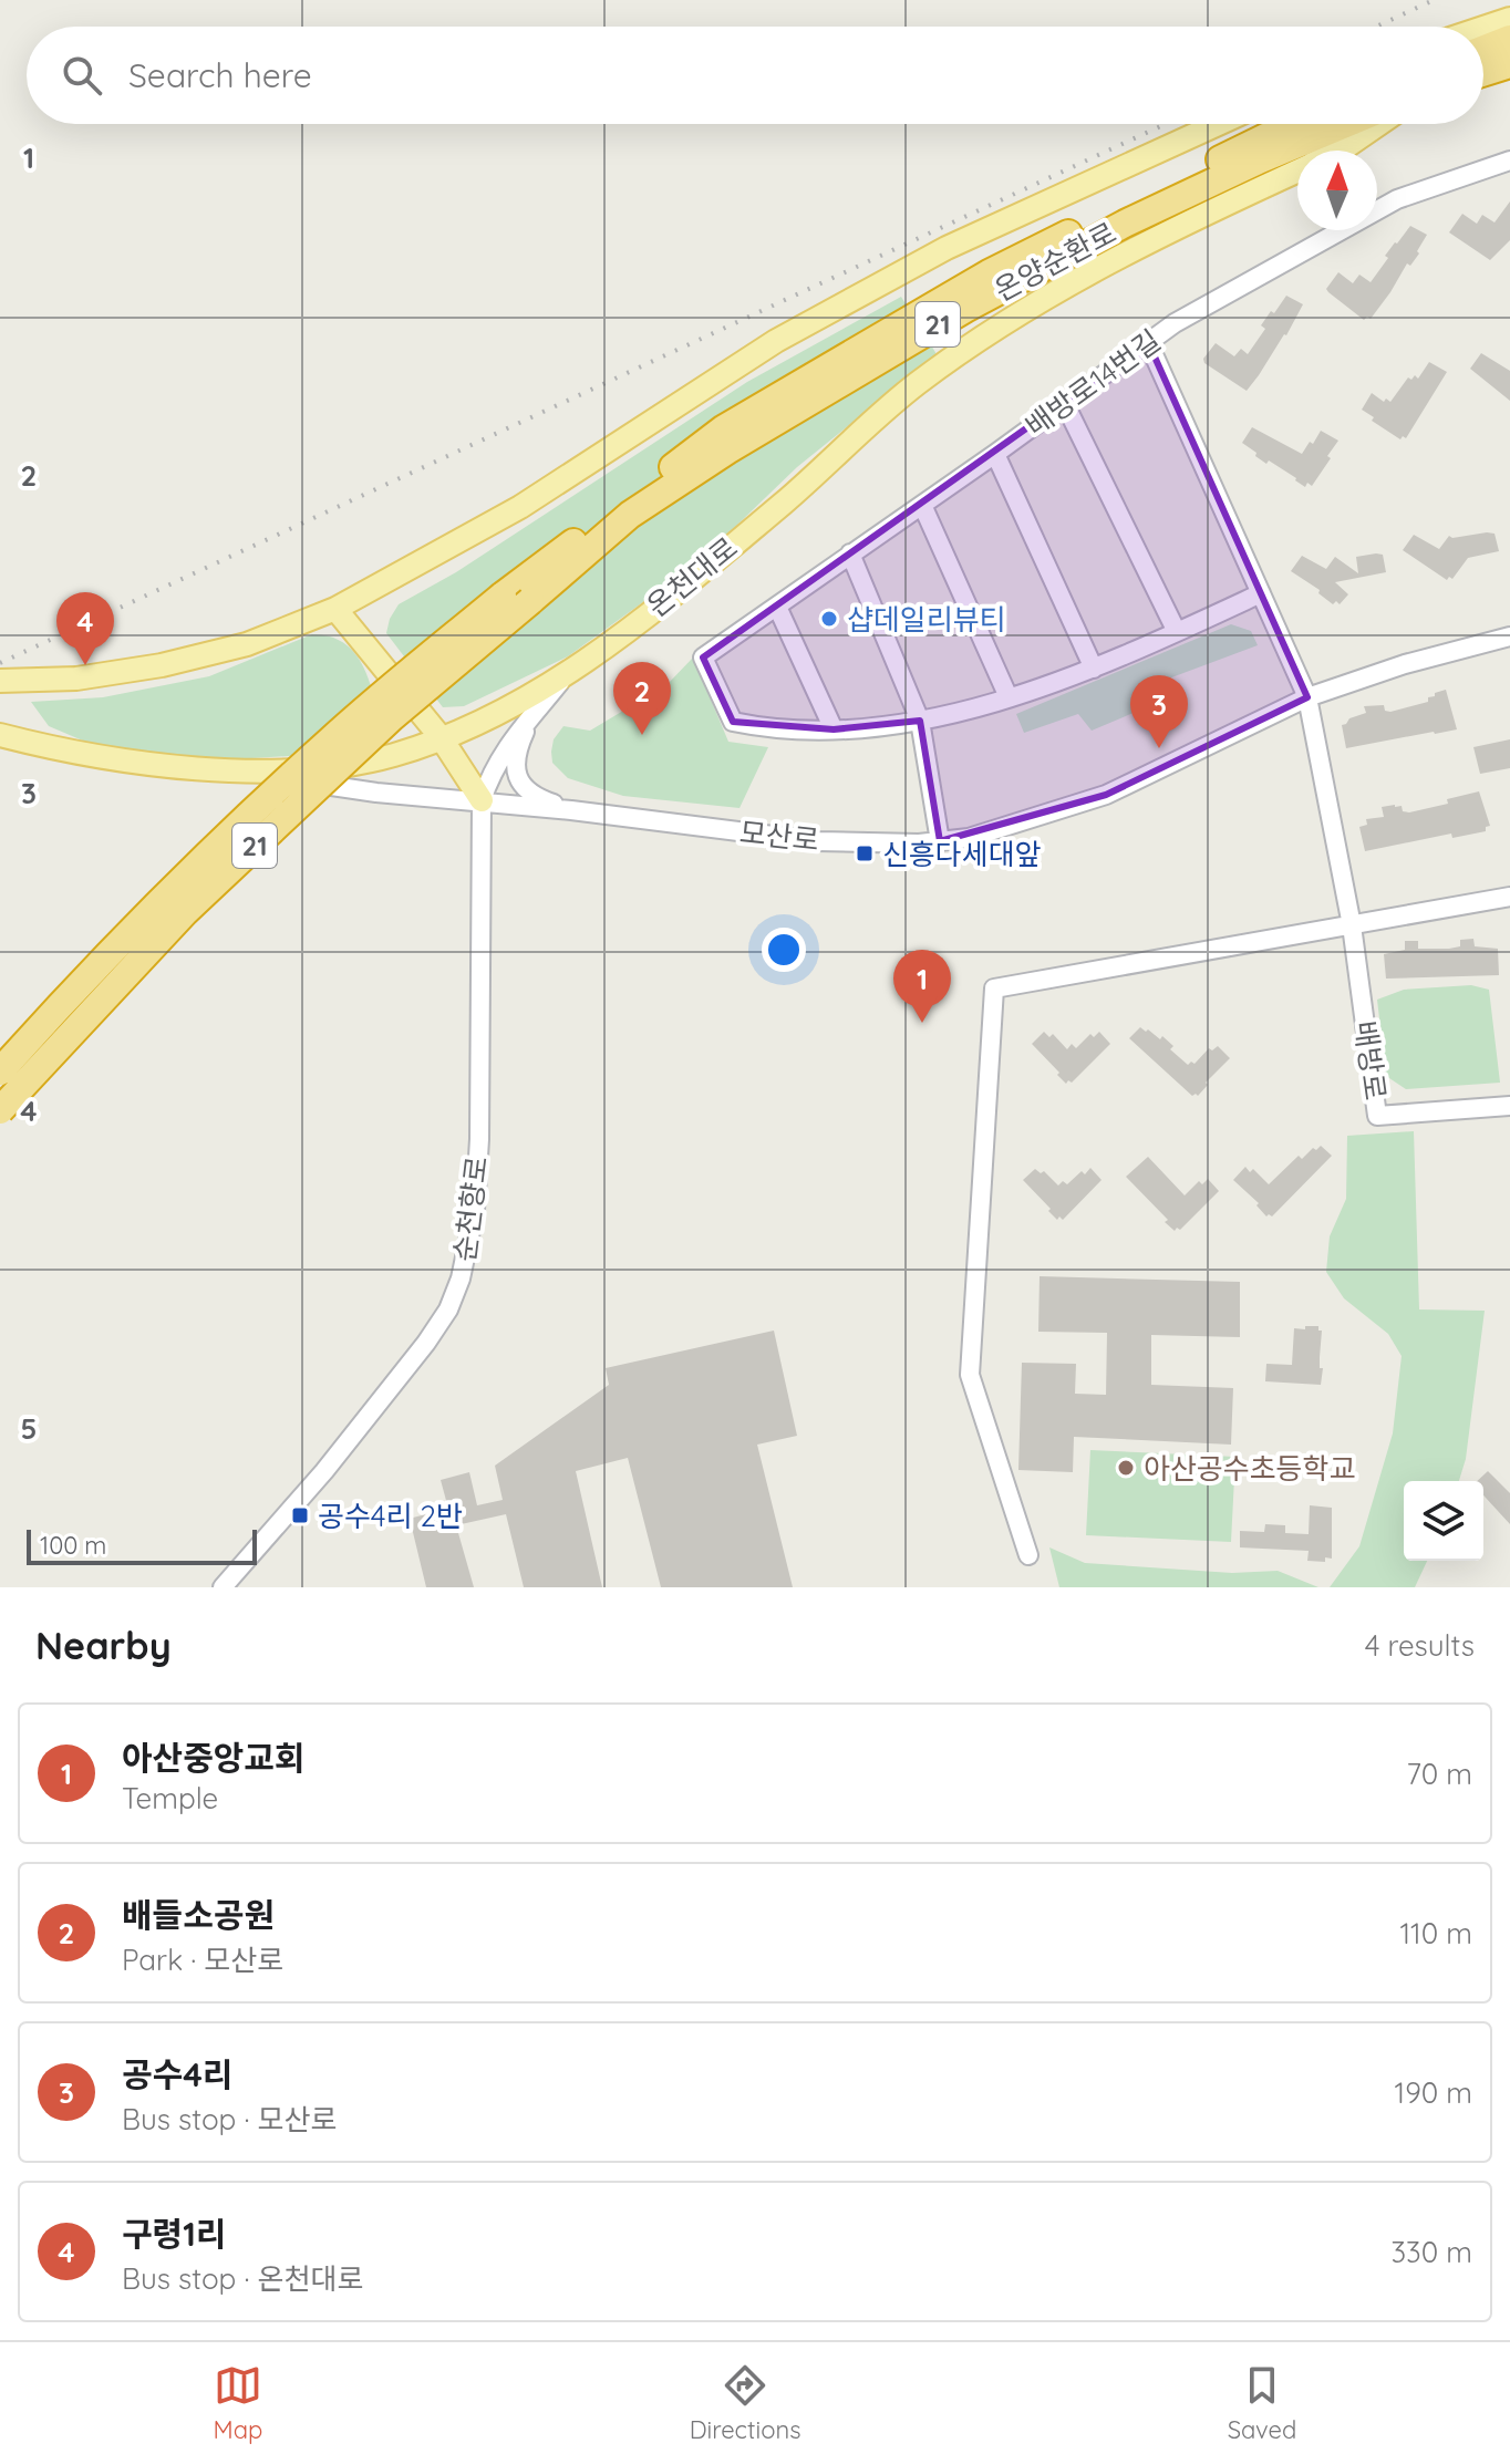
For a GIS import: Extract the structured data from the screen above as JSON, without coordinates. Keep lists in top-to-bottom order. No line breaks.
{"streets":{"highway":["온양순환로","21"],"main road":["온천대로"],"street":["배방로14번길","모산로","배방로","순천향로"]},"crossings":[["온천대로","모산로"],["모산로","순천향로"]],"places":{"other":["샵데일리뷰티","아산공수초등학교"],"transit":["신흥다세대앞","공수4리 2반"]},"scale_bar":"100 m","north":"top","page":{"search":"Search here","pins":["4","2","3","1"],"scale":"100 m","heading":["Nearby","4 results"],"list":[{"mark":"1","name":"아산중앙교회","note":"Temple","value":"70 m"},{"mark":"2","name":"배들소공원","note":"Park · 모산로","value":"110 m"},{"mark":"3","name":"공수4리","note":"Bus stop · 모산로","value":"190 m"},{"mark":"4","name":"구령1리","note":"Bus stop · 온천대로","value":"330 m"}],"nav":["Map","Directions","Saved"]},"grid":{"rows":["1","2","3","4","5"]}}
